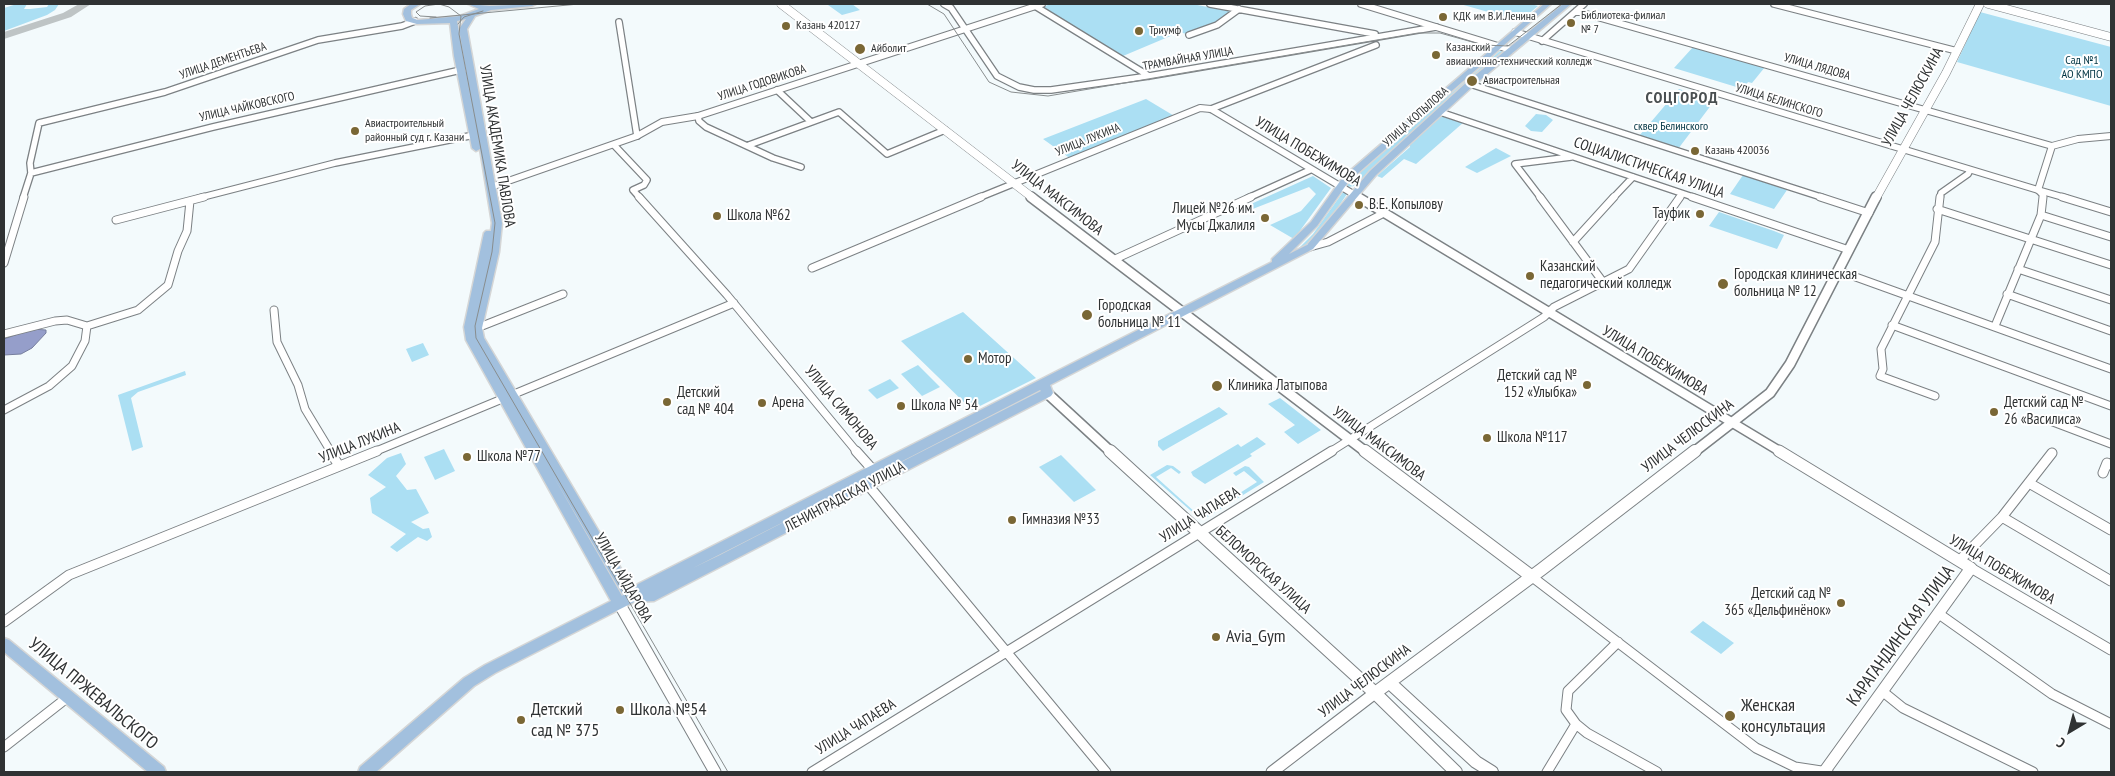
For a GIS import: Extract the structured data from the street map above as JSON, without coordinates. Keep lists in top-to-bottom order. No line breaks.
{"streets":{"main road":["УЛИЦА ДЕМЕНТЬЕВА","УЛИЦА ЧЕЛЮСКИНА","УЛИЦА КОПЫЛОВА","УЛИЦА АКАДЕМИКА ПАВЛОВА","УЛИЦА МАКСИМОВА","ЛЕНИНГРАДСКАЯ УЛИЦА","БЕЛОМОРСКАЯ УЛИЦА","УЛИЦА АЙДАРОВА","УЛИЦА ПРЖЕВАЛЬСКОГО"],"street":["ТРАМВАЙНАЯ УЛИЦА","УЛИЦА ЛЯДОВА","УЛИЦА ГОДОВИКОВА","УЛИЦА БЕЛИНСКОГО","УЛИЦА ЧАЙКОВСКОГО","УЛИЦА ЛУКИНА","УЛИЦА ПОБЕЖИМОВА","СОЦИАЛИСТИЧЕСКАЯ УЛИЦА","УЛИЦА СИМОНОВА","УЛИЦА ЧАПАЕВА","КАРАГАНДИНСКАЯ УЛИЦА"]},"crossings":[["ТРАМВАЙНАЯ УЛИЦА","УЛИЦА ГОДОВИКОВА"],["УЛИЦА ДЕМЕНТЬЕВА","УЛИЦА ЧАЙКОВСКОГО"],["УЛИЦА ДЕМЕНТЬЕВА","УЛИЦА АКАДЕМИКА ПАВЛОВА"],["УЛИЦА ЛЯДОВА","УЛИЦА ЧЕЛЮСКИНА"],["УЛИЦА ГОДОВИКОВА","УЛИЦА АКАДЕМИКА ПАВЛОВА"],["УЛИЦА ГОДОВИКОВА","УЛИЦА МАКСИМОВА"],["УЛИЦА ГОДОВИКОВА","УЛИЦА СИМОНОВА"],["УЛИЦА ЧЕЛЮСКИНА","УЛИЦА БЕЛИНСКОГО"],["УЛИЦА ЧЕЛЮСКИНА","УЛИЦА ПОБЕЖИМОВА"],["УЛИЦА ЧЕЛЮСКИНА","СОЦИАЛИСТИЧЕСКАЯ УЛИЦА"],["УЛИЦА ЧЕЛЮСКИНА","УЛИЦА МАКСИМОВА"],["УЛИЦА ЧЕЛЮСКИНА","БЕЛОМОРСКАЯ УЛИЦА"],["УЛИЦА БЕЛИНСКОГО","УЛИЦА КОПЫЛОВА"],["УЛИЦА ЧАЙКОВСКОГО","УЛИЦА АКАДЕМИКА ПАВЛОВА"],["УЛИЦА КОПЫЛОВА","УЛИЦА ПОБЕЖИМОВА"],["УЛИЦА КОПЫЛОВА","СОЦИАЛИСТИЧЕСКАЯ УЛИЦА"],["УЛИЦА КОПЫЛОВА","ЛЕНИНГРАДСКАЯ УЛИЦА"],["УЛИЦА ЛУКИНА","УЛИЦА АКАДЕМИКА ПАВЛОВА"],["УЛИЦА ЛУКИНА","УЛИЦА ПОБЕЖИМОВА"],["УЛИЦА ЛУКИНА","УЛИЦА МАКСИМОВА"],["УЛИЦА ЛУКИНА","УЛИЦА СИМОНОВА"],["УЛИЦА ЛУКИНА","УЛИЦА АЙДАРОВА"],["УЛИЦА АКАДЕМИКА ПАВЛОВА","УЛИЦА АЙДАРОВА"],["УЛИЦА ПОБЕЖИМОВА","ЛЕНИНГРАДСКАЯ УЛИЦА"],["УЛИЦА ПОБЕЖИМОВА","УЛИЦА ЧАПАЕВА"],["УЛИЦА ПОБЕЖИМОВА","КАРАГАНДИНСКАЯ УЛИЦА"],["СОЦИАЛИСТИЧЕСКАЯ УЛИЦА","УЛИЦА ЧАПАЕВА"],["УЛИЦА МАКСИМОВА","ЛЕНИНГРАДСКАЯ УЛИЦА"],["УЛИЦА МАКСИМОВА","УЛИЦА ЧАПАЕВА"],["УЛИЦА МАКСИМОВА","КАРАГАНДИНСКАЯ УЛИЦА"],["УЛИЦА СИМОНОВА","ЛЕНИНГРАДСКАЯ УЛИЦА"],["ЛЕНИНГРАДСКАЯ УЛИЦА","БЕЛОМОРСКАЯ УЛИЦА"],["ЛЕНИНГРАДСКАЯ УЛИЦА","УЛИЦА АЙДАРОВА"],["УЛИЦА ЧАПАЕВА","БЕЛОМОРСКАЯ УЛИЦА"]],"districts":["СОЦГОРОД"],"parks":["Сад №1 АО КМПО","сквер Белинского"],"places":["КДК им В.И.Ленина","Библиотека-филиал № 7","Казань 420127","Триумф","Айболит","Казанский авиационно-технический колледж","Авиастроительная","Авиастроительный районный суд г. Казани","Казань 420036","В.Е. Копылову","Тауфик","Школа №62","Лицей №26 им. Мусы Джалиля","Казанский педагогический колледж","Городская клиническая больница № 12","Городская больница № 11","Мотор","Детский сад № 152 «Улыбка»","Клиника Латыпова","Детский сад № 404","Арена","Школа № 54","Детский сад № 26 «Василиса»","Школа №117","Школа №77","Гимназия №33","Детский сад № 365 «Дельфинёнок»","Avia_Gym","Школа №54","Женская консультация","Детский сад № 375"],"north":"bottom left"}
